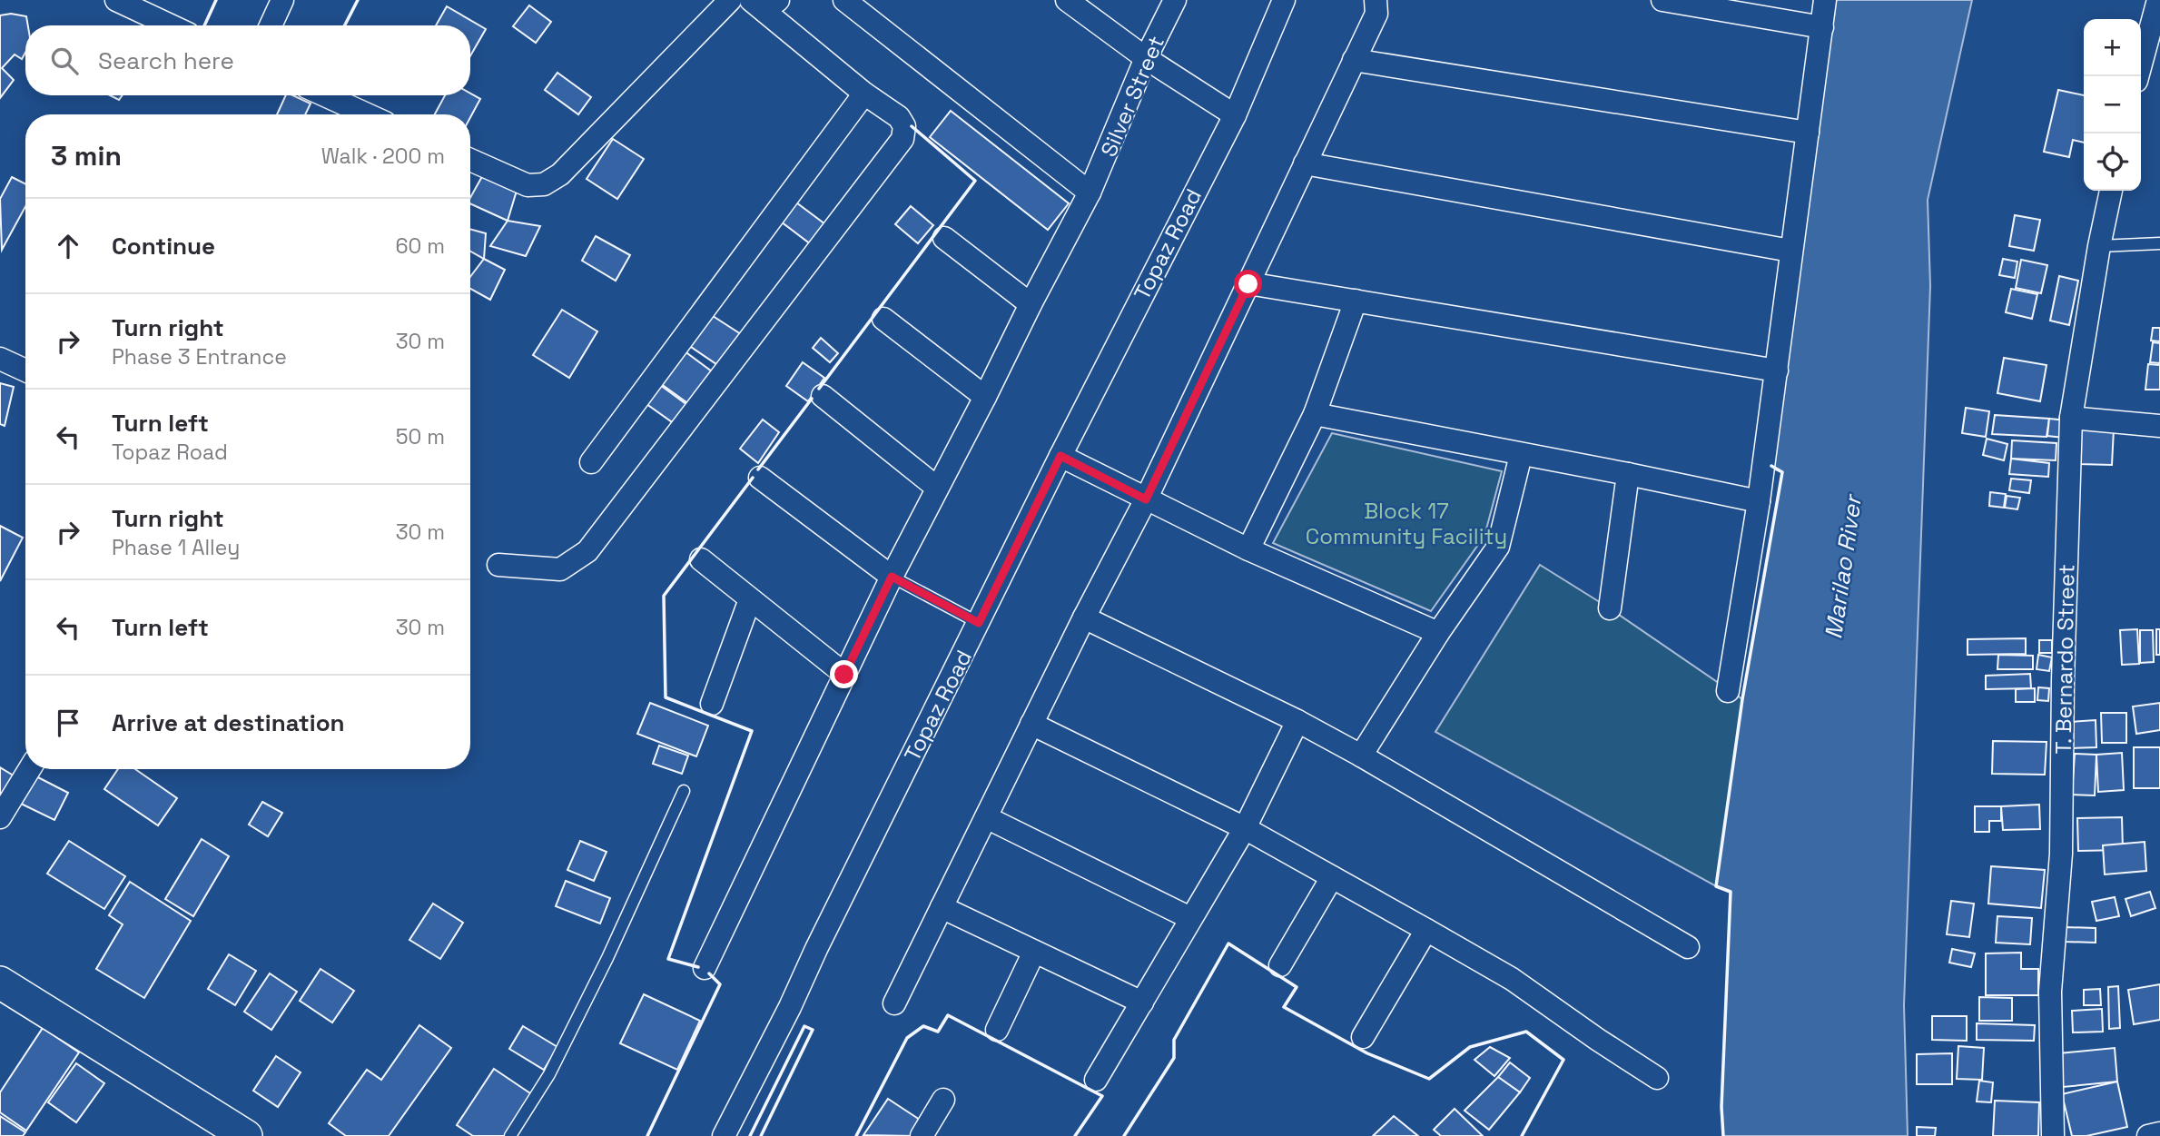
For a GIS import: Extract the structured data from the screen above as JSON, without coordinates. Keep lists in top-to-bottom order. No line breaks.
{"streets":{"street":["Silver Street","Topaz Road","T. Bernardo Street"]},"water":["Marilao River"],"parks":["Block 17 Community Facility"],"page":{"map_buttons":["+","−"],"search":"Search here","heading":["3 min","Walk · 200 m"],"list":[["Continue","60 m"],["Turn right","Phase 3 Entrance","30 m"],["Turn left","Topaz Road","50 m"],["Turn right","Phase 1 Alley","30 m"],["Turn left","30 m"],"Arrive at destination"]}}
